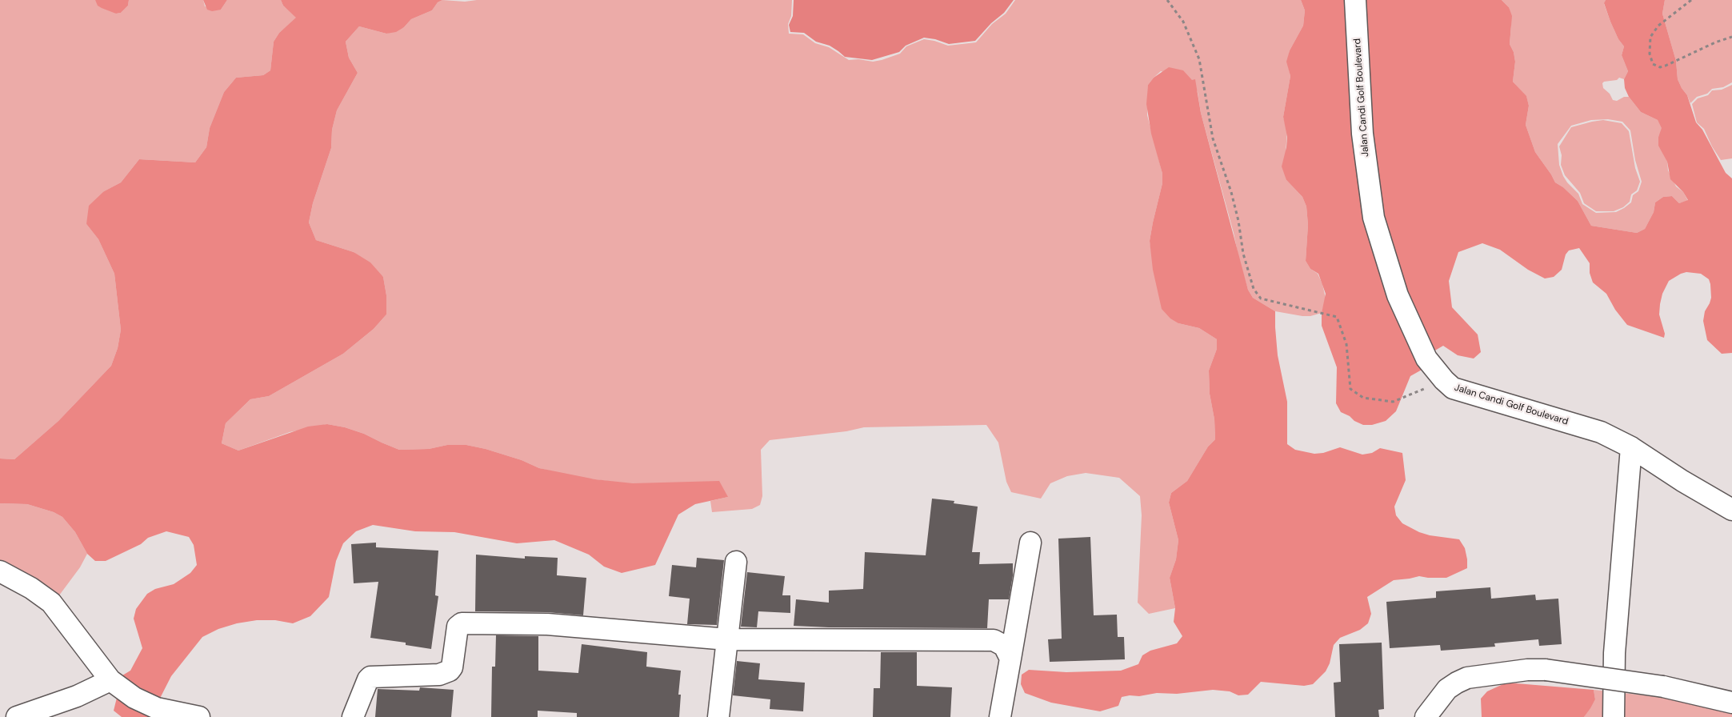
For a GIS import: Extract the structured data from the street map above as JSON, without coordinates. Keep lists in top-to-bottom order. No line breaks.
{"streets":{"street":["Jalan Candi Golf Boulevard"]}}
